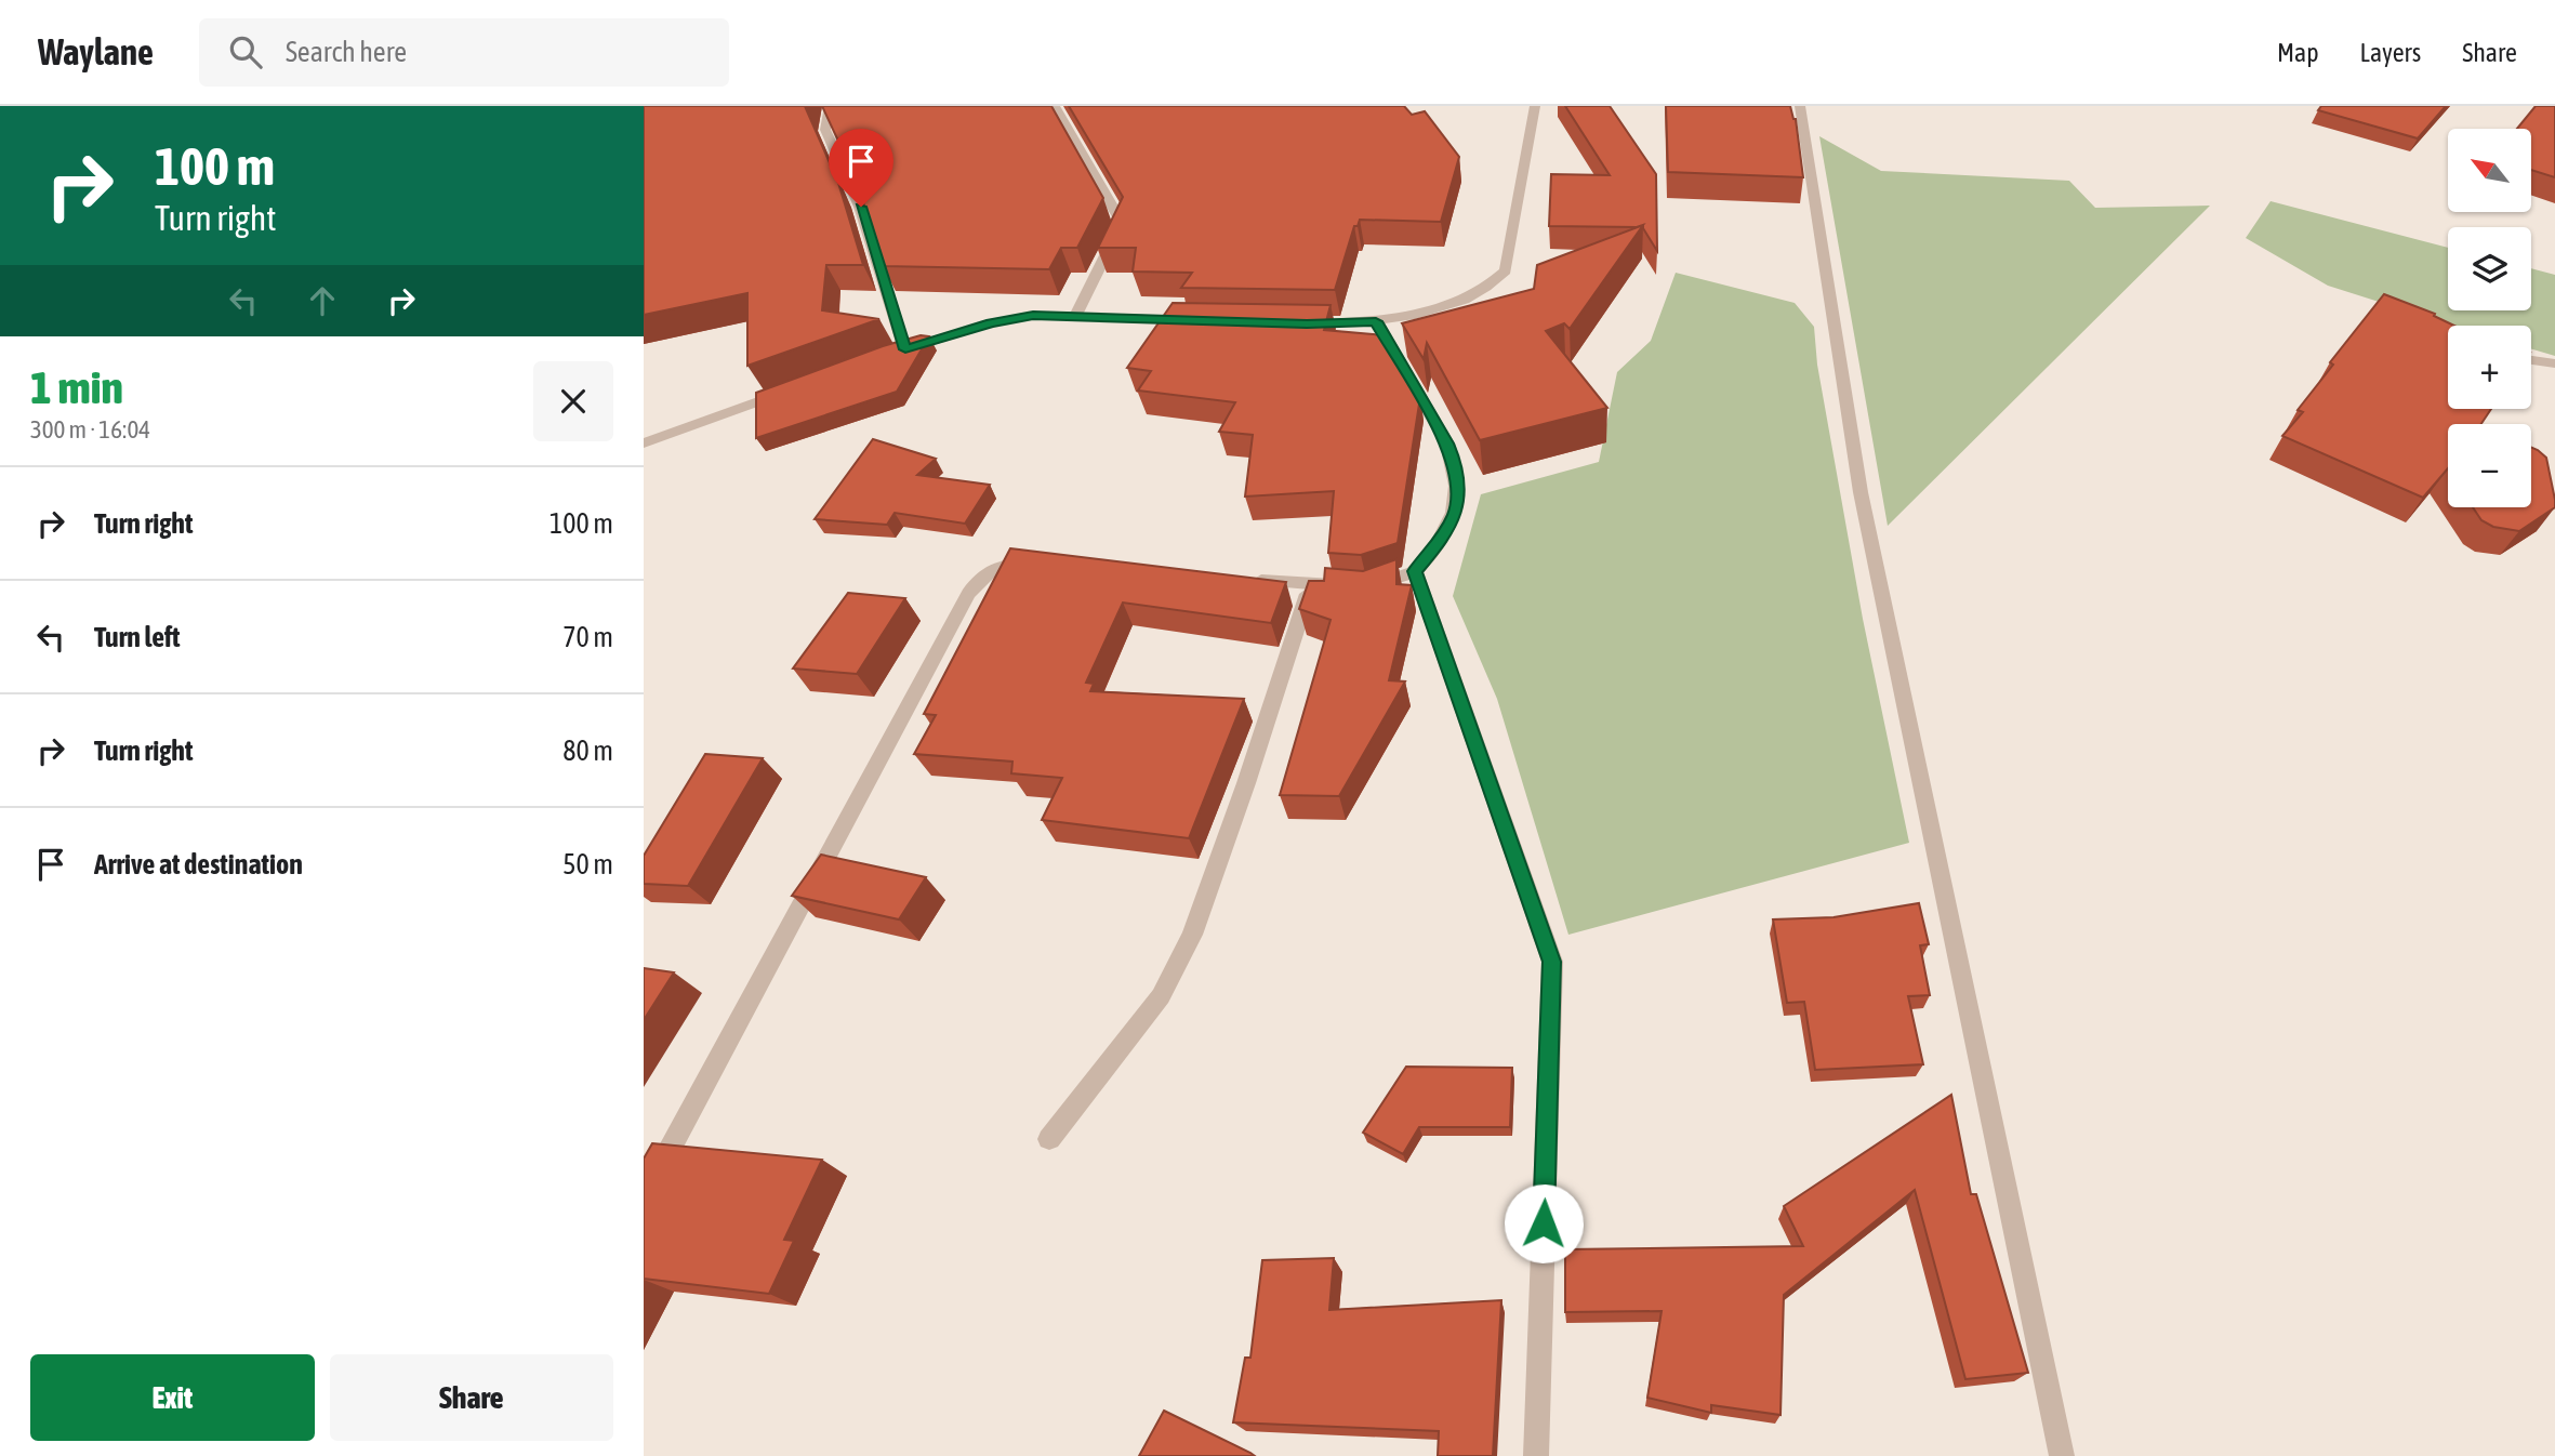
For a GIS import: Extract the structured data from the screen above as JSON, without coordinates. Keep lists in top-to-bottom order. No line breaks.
{"north":"top left","page":{"header":"Waylane","search":"Search here","nav":["Map","Layers","Share"],"turn":["100 m","Turn right"],"map_buttons":["+","−"],"heading":["1 min","300 m · 16:04"],"list":[{"name":"Turn right","value":"100 m"},{"name":"Turn left","value":"70 m"},{"name":"Turn right","value":"80 m"},{"name":"Arrive at destination","value":"50 m"}],"buttons":["Exit","Share"]}}
